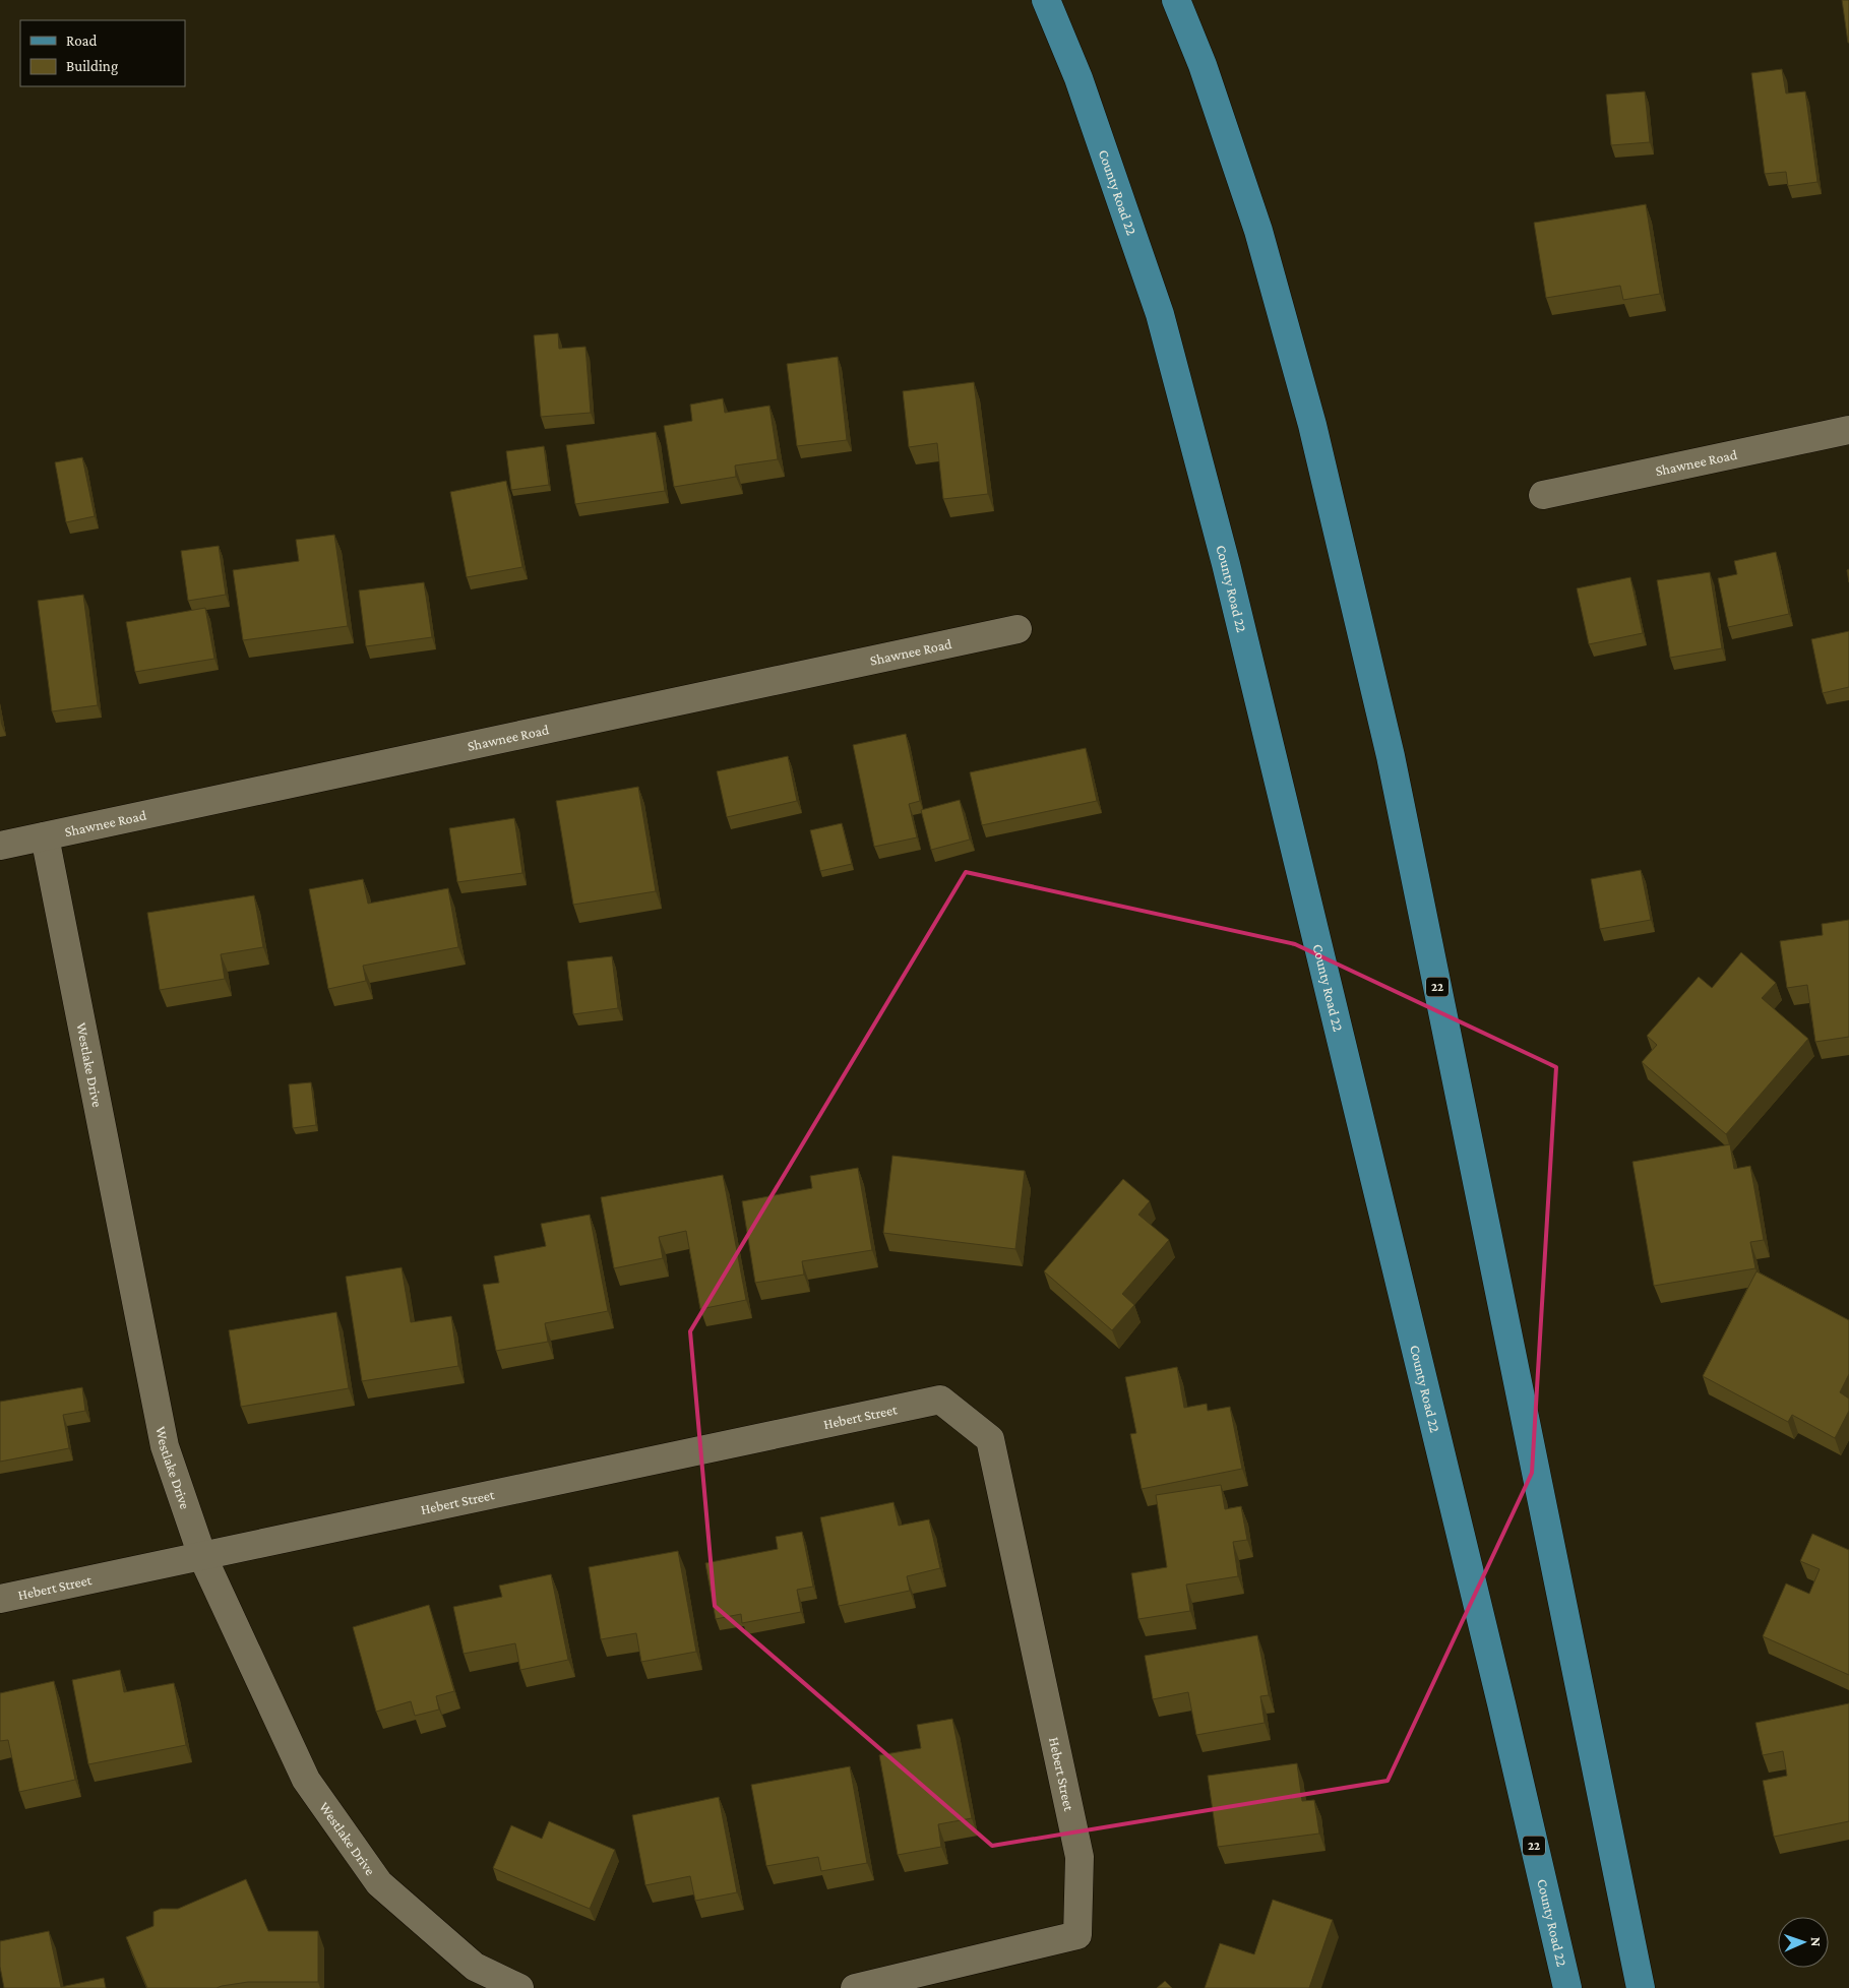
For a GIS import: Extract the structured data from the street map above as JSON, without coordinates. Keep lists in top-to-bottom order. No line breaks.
{"streets":{"main road":["County Road 22","22"],"street":["Shawnee Road","Westlake Drive","Hebert Street"]},"crossings":[["Shawnee Road","Westlake Drive"],["Westlake Drive","Hebert Street"]],"legend":["Road","Building"],"north":"right"}
